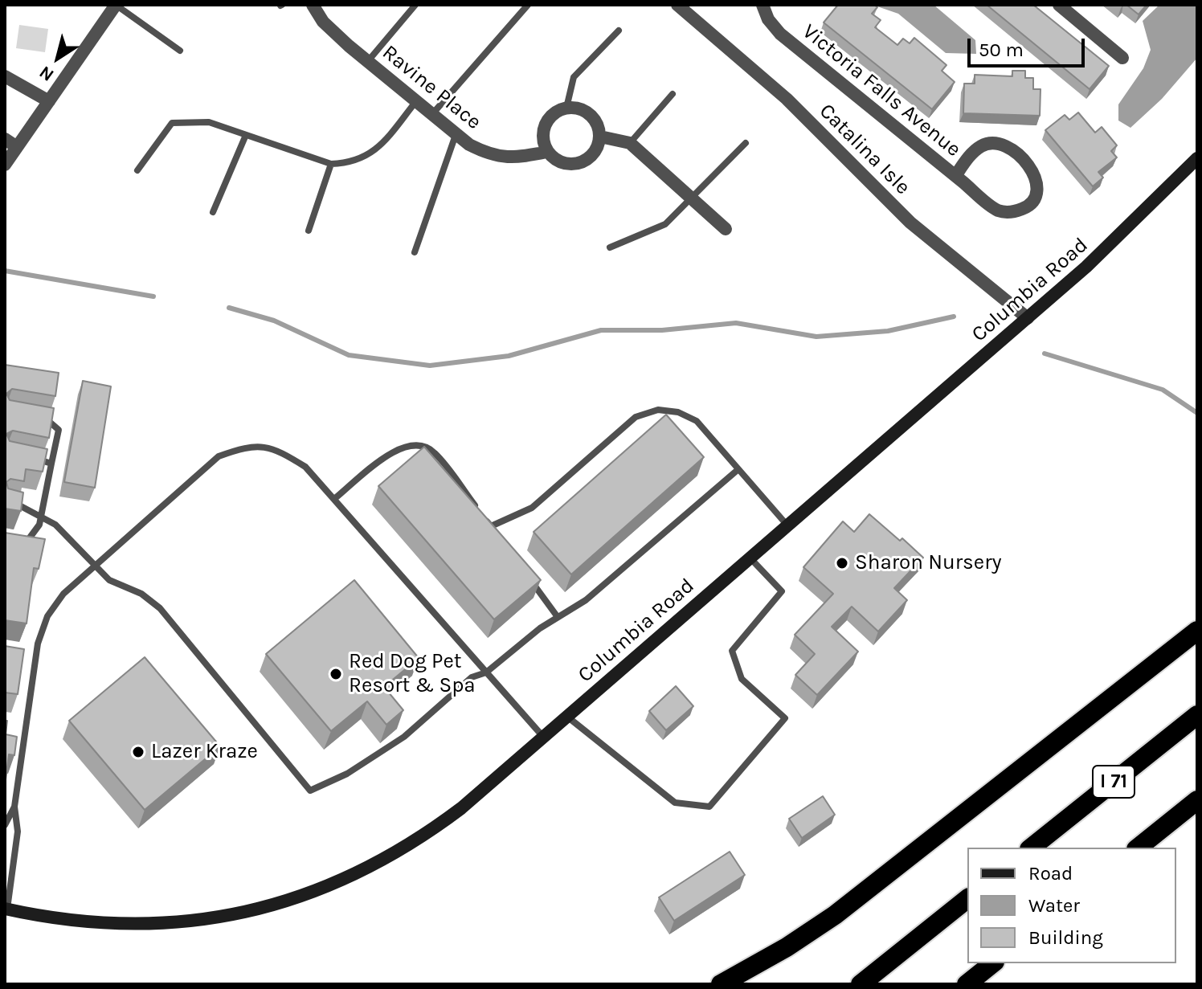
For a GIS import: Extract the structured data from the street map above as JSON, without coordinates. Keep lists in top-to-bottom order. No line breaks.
{"streets":{"highway":["I 71"],"street":["Ravine Place","Victoria Falls Avenue","Catalina Isle","Columbia Road"]},"crossings":[["Catalina Isle","Columbia Road"]],"places":["Sharon Nursery","Red Dog Pet Resort & Spa","Lazer Kraze"],"legend":["Road","Water","Building"],"scale_bar":"50 m","north":"bottom left"}
